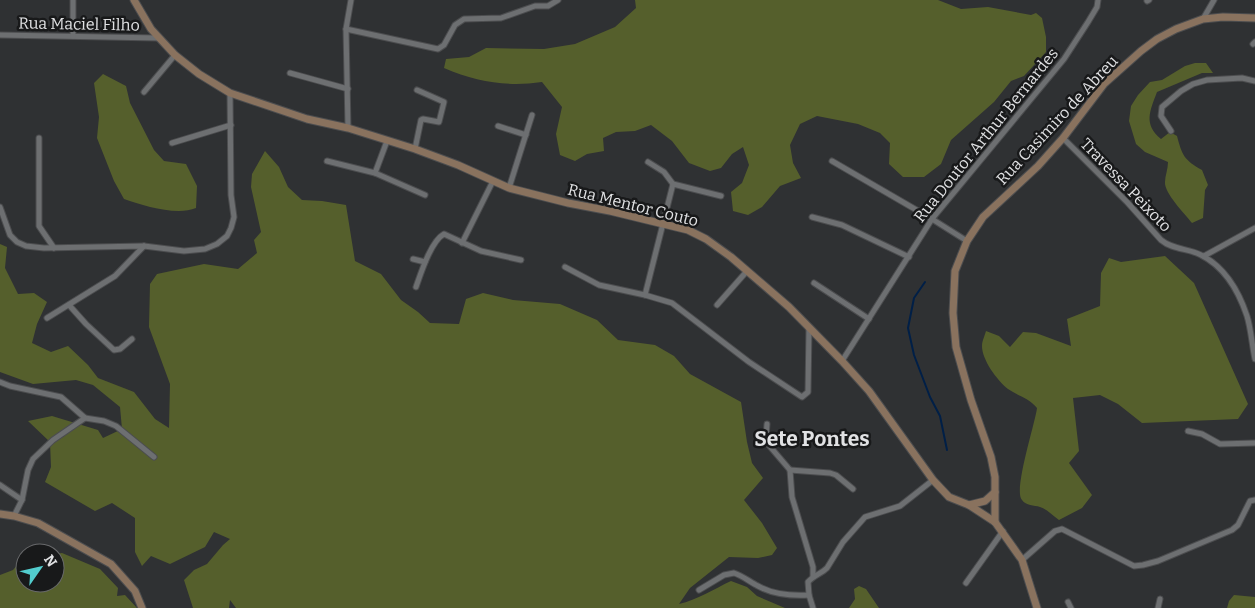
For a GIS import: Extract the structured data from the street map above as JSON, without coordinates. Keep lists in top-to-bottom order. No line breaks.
{"streets":{"street":["Rua Maciel Filho","Rua Casimiro de Abreu","Rua Doutor Arthur Bernardes","Travessa Peixoto","Rua Mentor Couto"]},"crossings":[["Rua Maciel Filho","Rua Mentor Couto"],["Rua Casimiro de Abreu","Travessa Peixoto"],["Rua Casimiro de Abreu","Rua Mentor Couto"],["Rua Doutor Arthur Bernardes","Rua Mentor Couto"]],"districts":["Sete Pontes"],"north":"top right"}
